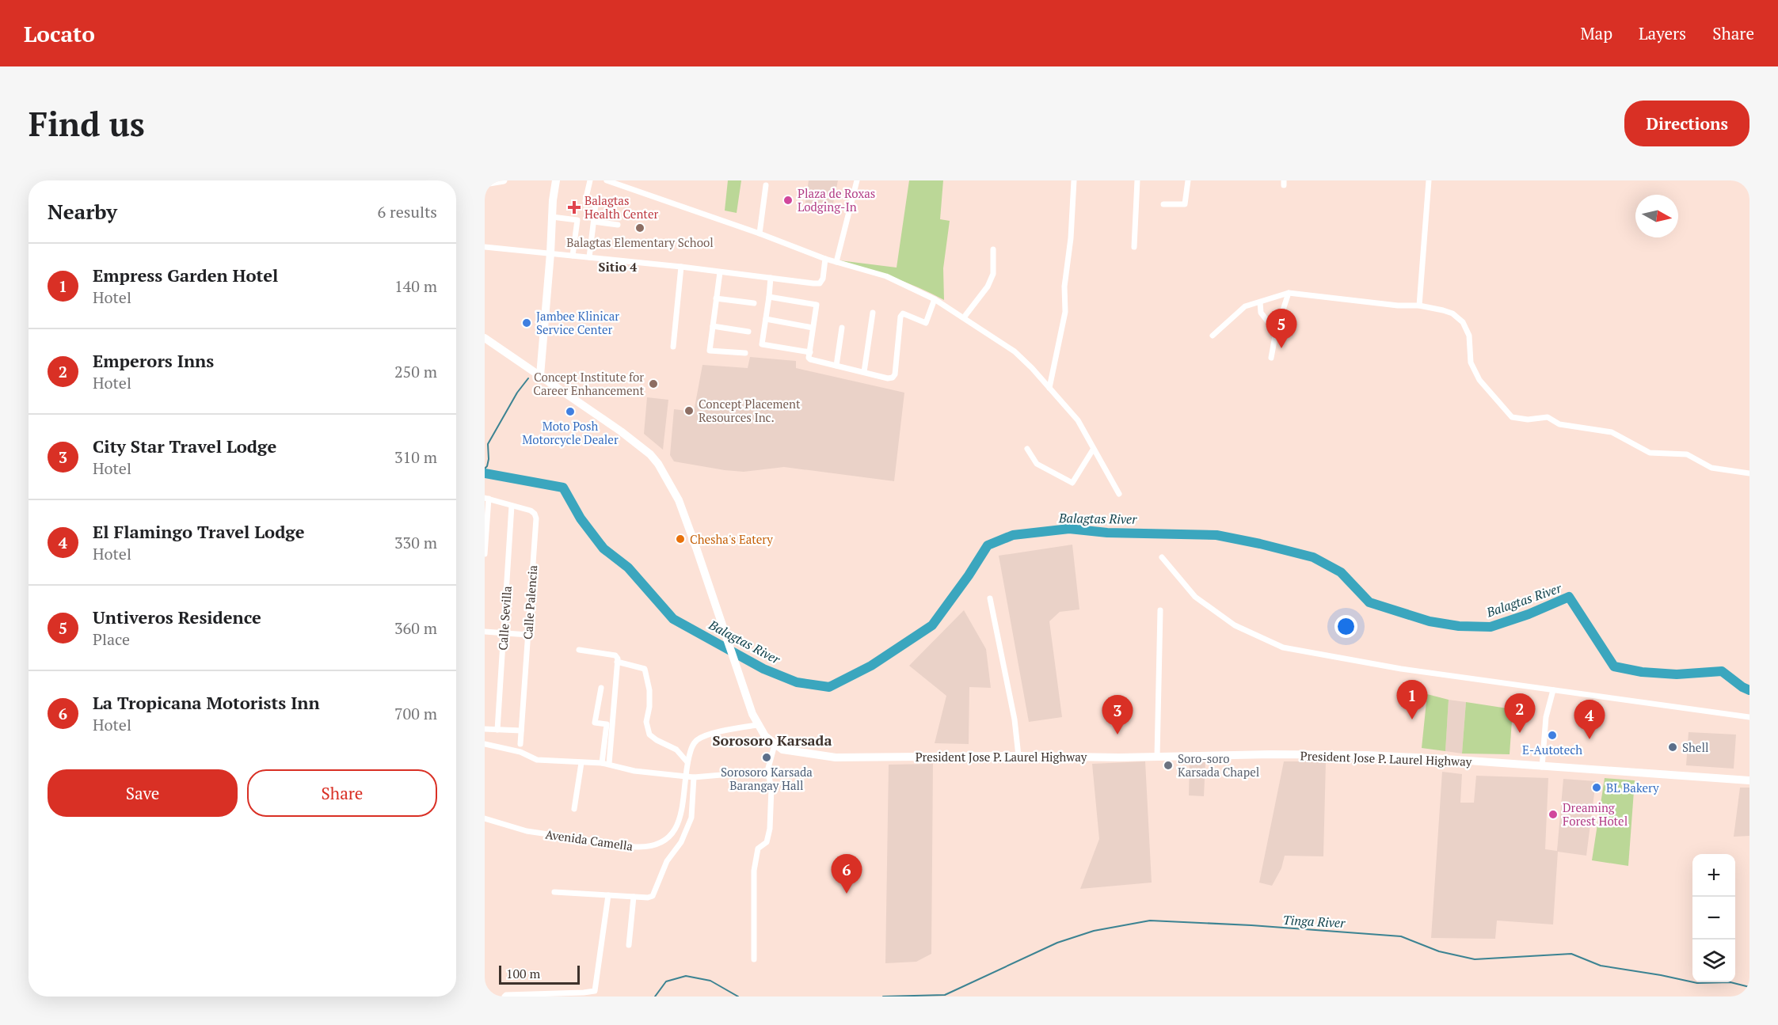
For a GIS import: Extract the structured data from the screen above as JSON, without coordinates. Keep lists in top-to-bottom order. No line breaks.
{"streets":{"main road":["President Jose P. Laurel Highway"],"street":["Calle Palencia","Calle Sevilla","Avenida Camella"]},"crossings":[["Calle Palencia","Calle Sevilla"],["President Jose P. Laurel Highway","Avenida Camella"]],"districts":["Sitio 4","Sorosoro Karsada"],"water":["Balagtas River","Tinga River"],"places":{"other":["Plaza de Roxas Lodging-In","Balagtas Elementary School","Jambee Klinicar Service Center","Concept Institute for Career Enhancement","Concept Placement Resources Inc.","Moto Posh Motorcycle Dealer","Chesha's Eatery","E-Autotech","Shell","Sorosoro Karsada Barangay Hall","Soro-soro Karsada Chapel","BL Bakery","Dreaming Forest Hotel"],"health":["Balagtas Health Center"]},"scale_bar":"100 m","north":"right","page":{"header":"Locato","nav":["Map","Layers","Share"],"buttons":["Directions",["Save","Share"]],"title":"Find us","heading":["Nearby","6 results"],"list":[{"mark":"1","name":"Empress Garden Hotel","note":"Hotel","value":"140 m"},{"mark":"2","name":"Emperors Inns","note":"Hotel","value":"250 m"},{"mark":"3","name":"City Star Travel Lodge","note":"Hotel","value":"310 m"},{"mark":"4","name":"El Flamingo Travel Lodge","note":"Hotel","value":"330 m"},{"mark":"5","name":"Untiveros Residence","note":"Place","value":"360 m"},{"mark":"6","name":"La Tropicana Motorists Inn","note":"Hotel","value":"700 m"}],"pins":["5","1","2","3","4","6"],"map_buttons":["+","−"],"scale":"100 m"}}
